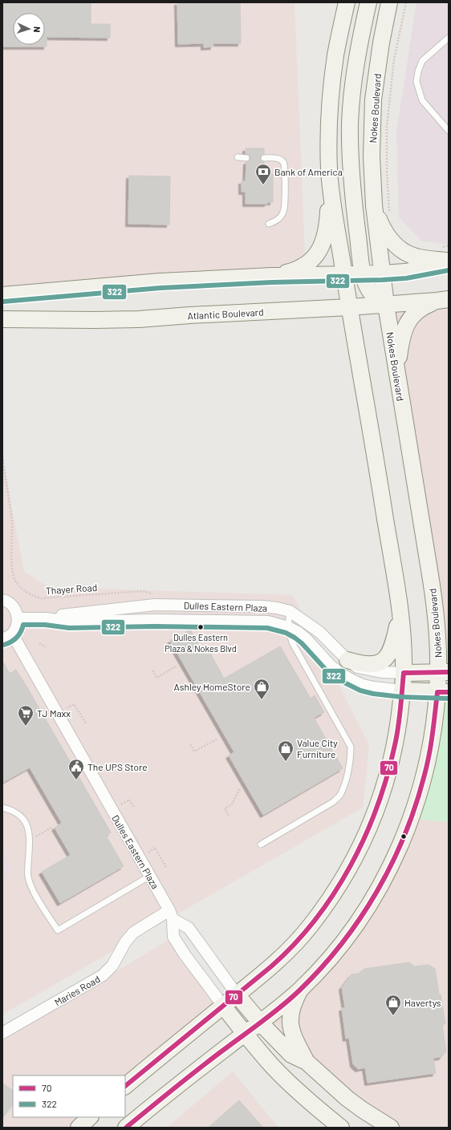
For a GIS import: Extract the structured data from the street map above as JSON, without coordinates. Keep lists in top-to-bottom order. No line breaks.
{"streets":{"main road":["Nokes Boulevard","Atlantic Boulevard"],"street":["Dulles Eastern Plaza","Maries Road"],"path":["Thayer Road"]},"crossings":[["Nokes Boulevard","Atlantic Boulevard"],["Thayer Road","Dulles Eastern Plaza"],["Dulles Eastern Plaza","Maries Road"]],"places":{"bank":["Bank of America"],"other":["Dulles Eastern Plaza & Nokes Blvd"],"shop":["Ashley HomeStore","Value City Furniture","Havertys"],"supermarket":["TJ Maxx"],"public building":["The UPS Store"]},"lines":["transit line 322","transit line 70"],"legend":["70","322"],"north":"right"}
